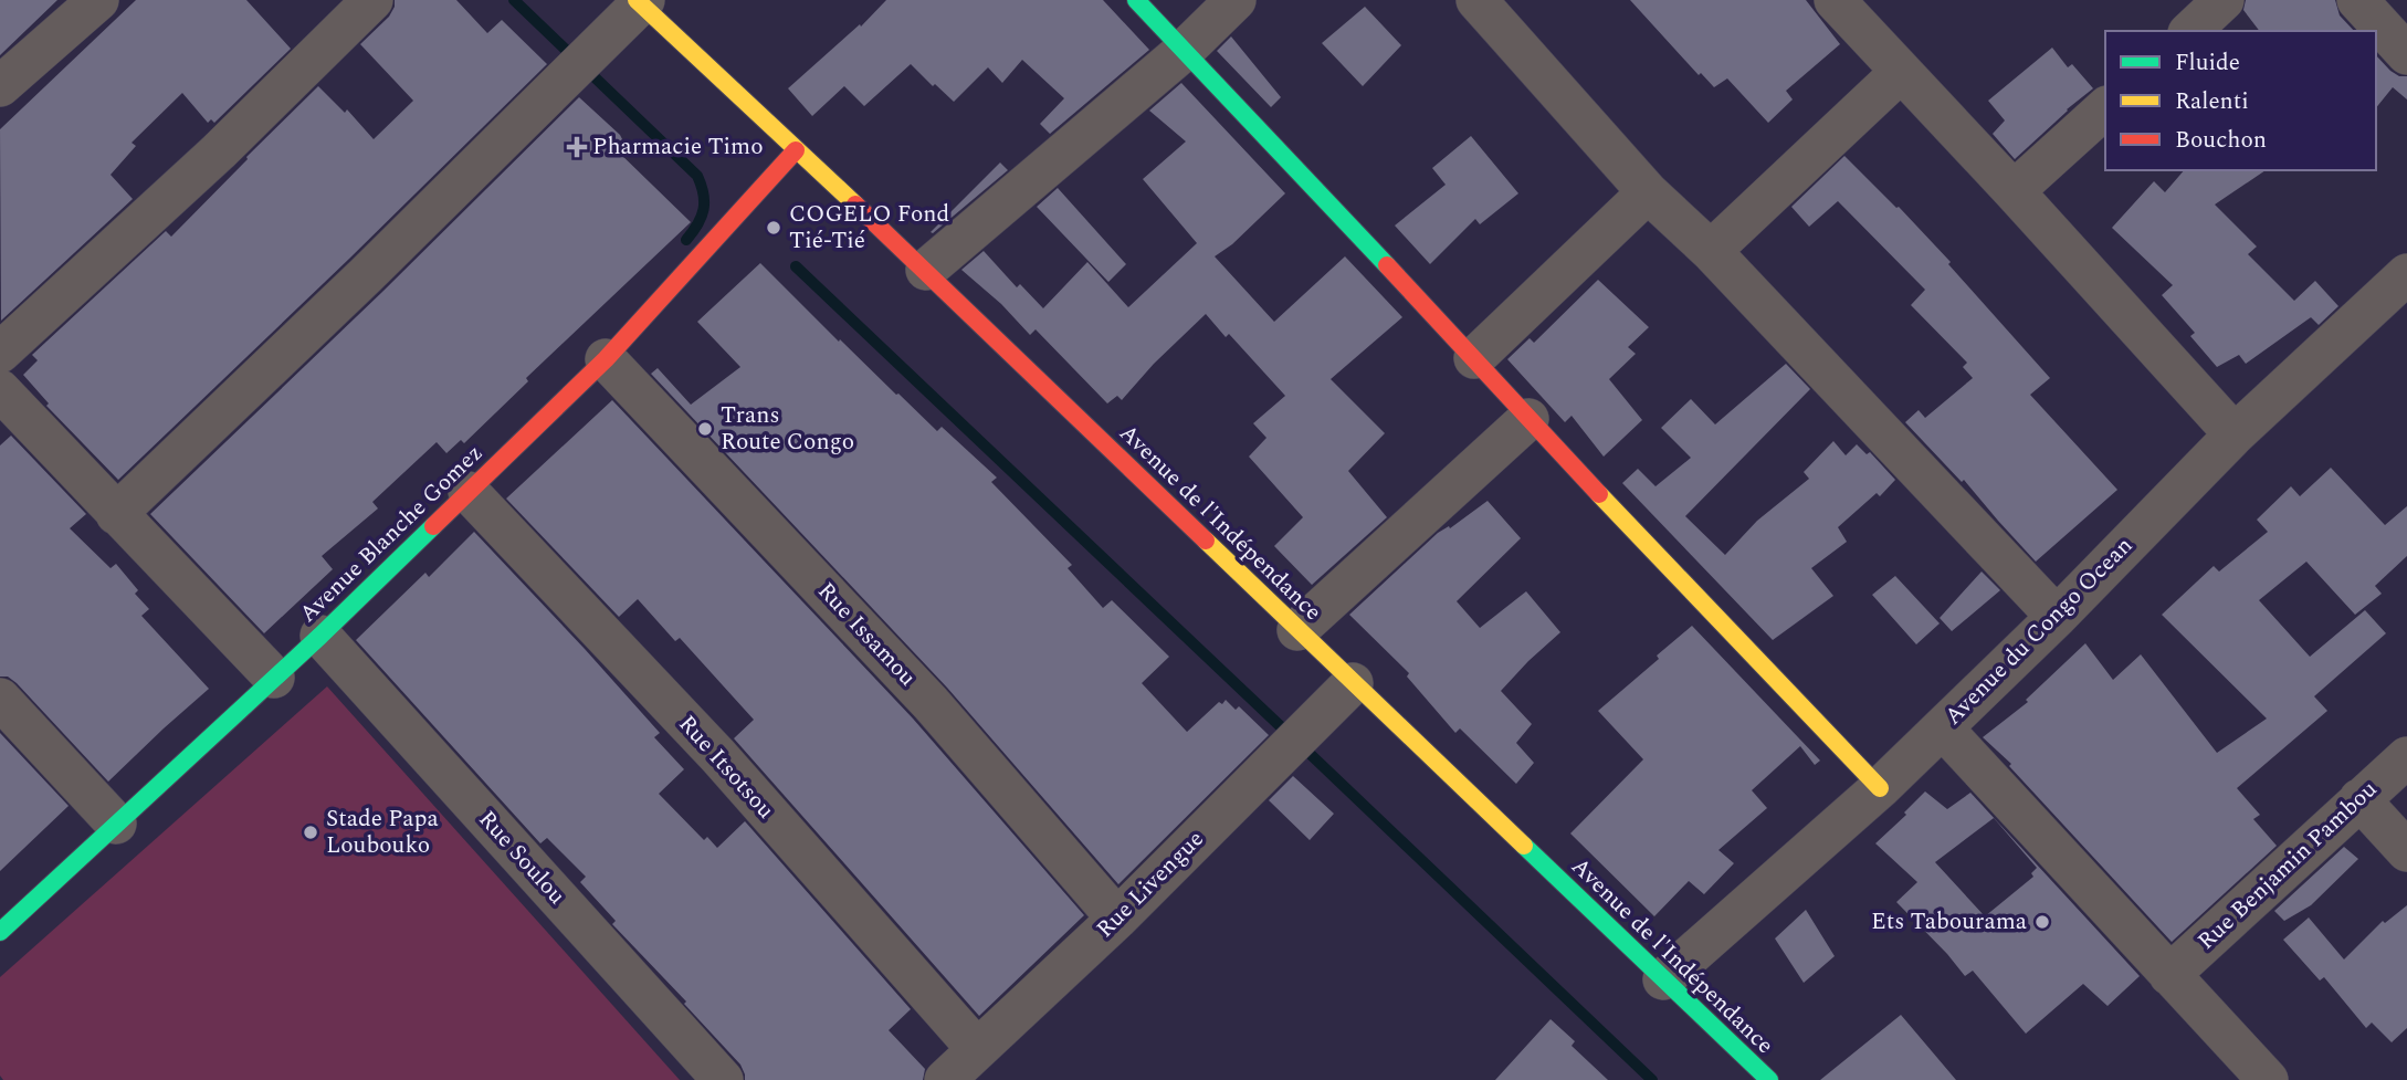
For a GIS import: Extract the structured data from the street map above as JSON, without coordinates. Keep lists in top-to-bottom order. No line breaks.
{"streets":{"street":["Avenue de l'Indépendance","Avenue Blanche Gomez","Avenue du Congo Ocean","Rue Issamou","Rue Itsotsou","Rue Soulou","Rue Benjamin Pambou","Rue Livengue"]},"crossings":[["Avenue de l'Indépendance","Avenue Blanche Gomez"],["Avenue de l'Indépendance","Avenue du Congo Ocean"],["Avenue de l'Indépendance","Rue Livengue"],["Avenue Blanche Gomez","Rue Issamou"],["Avenue Blanche Gomez","Rue Itsotsou"],["Avenue Blanche Gomez","Rue Soulou"],["Rue Issamou","Rue Livengue"],["Rue Itsotsou","Rue Livengue"]],"places":{"health":["Pharmacie Timo"],"other":["COGELO Fond Tié-Tié","Trans Route Congo","Stade Papa Loubouko","Ets Tabourama"]},"legend":["Fluide","Ralenti","Bouchon"]}
